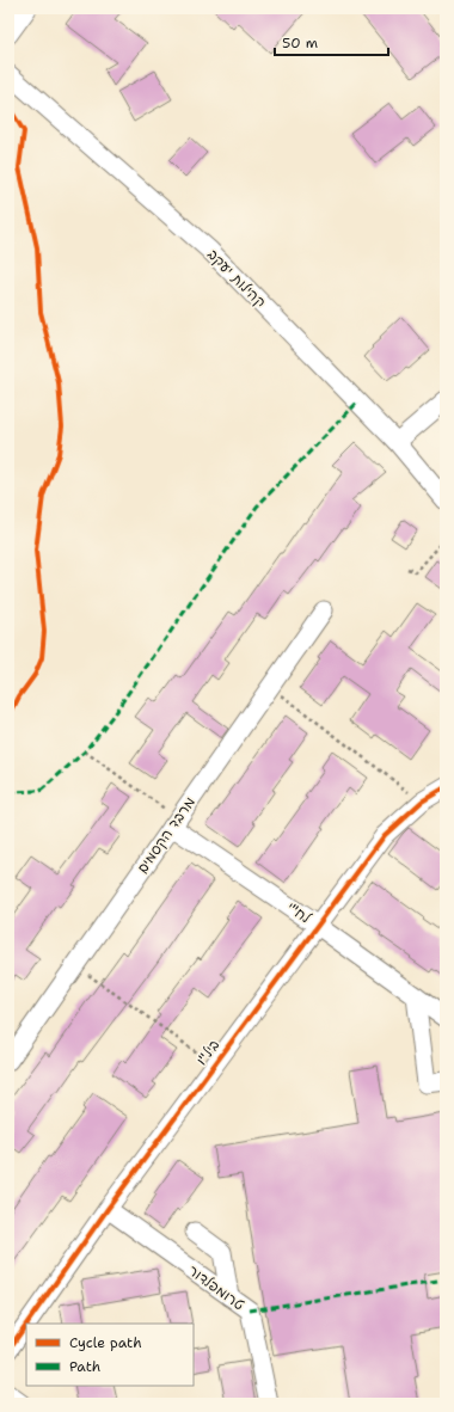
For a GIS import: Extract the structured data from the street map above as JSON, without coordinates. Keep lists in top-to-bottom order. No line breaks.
{"streets":{"street":["קהילות יעקב","מרבד הקסמים","לח\"י","ביל\"ו","טרומפלדור"]},"crossings":[["מרבד הקסמים","לח\"י"],["לח\"י","ביל\"ו"],["ביל\"ו","טרומפלדור"]],"legend":["Cycle path","Path"],"scale_bar":"50 m"}
